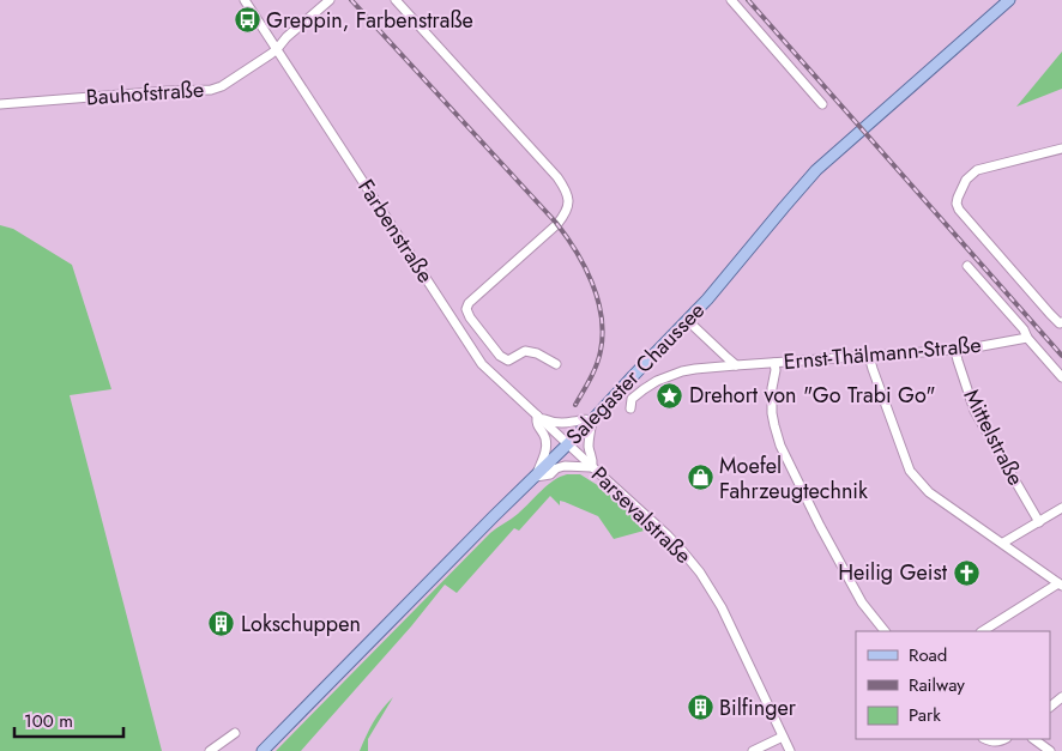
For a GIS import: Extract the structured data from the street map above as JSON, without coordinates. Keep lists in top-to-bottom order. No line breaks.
{"streets":{"main road":["Salegaster Chaussee"],"street":["Bauhofstraße","Farbenstraße","Ernst-Thälmann-Straße","Mittelstraße","Parsevalstraße"]},"crossings":[["Bauhofstraße","Farbenstraße"],["Farbenstraße","Salegaster Chaussee"],["Farbenstraße","Parsevalstraße"],["Ernst-Thälmann-Straße","Mittelstraße"],["Salegaster Chaussee","Parsevalstraße"]],"places":{"bus stop":["Greppin, Farbenstraße"],"place":["Drehort von \"Go Trabi Go\""],"shop":["Moefel Fahrzeugtechnik"],"church":["Heilig Geist"],"building":["Lokschuppen","Bilfinger"]},"legend":["Road","Railway","Park"],"scale_bar":"100 m"}
